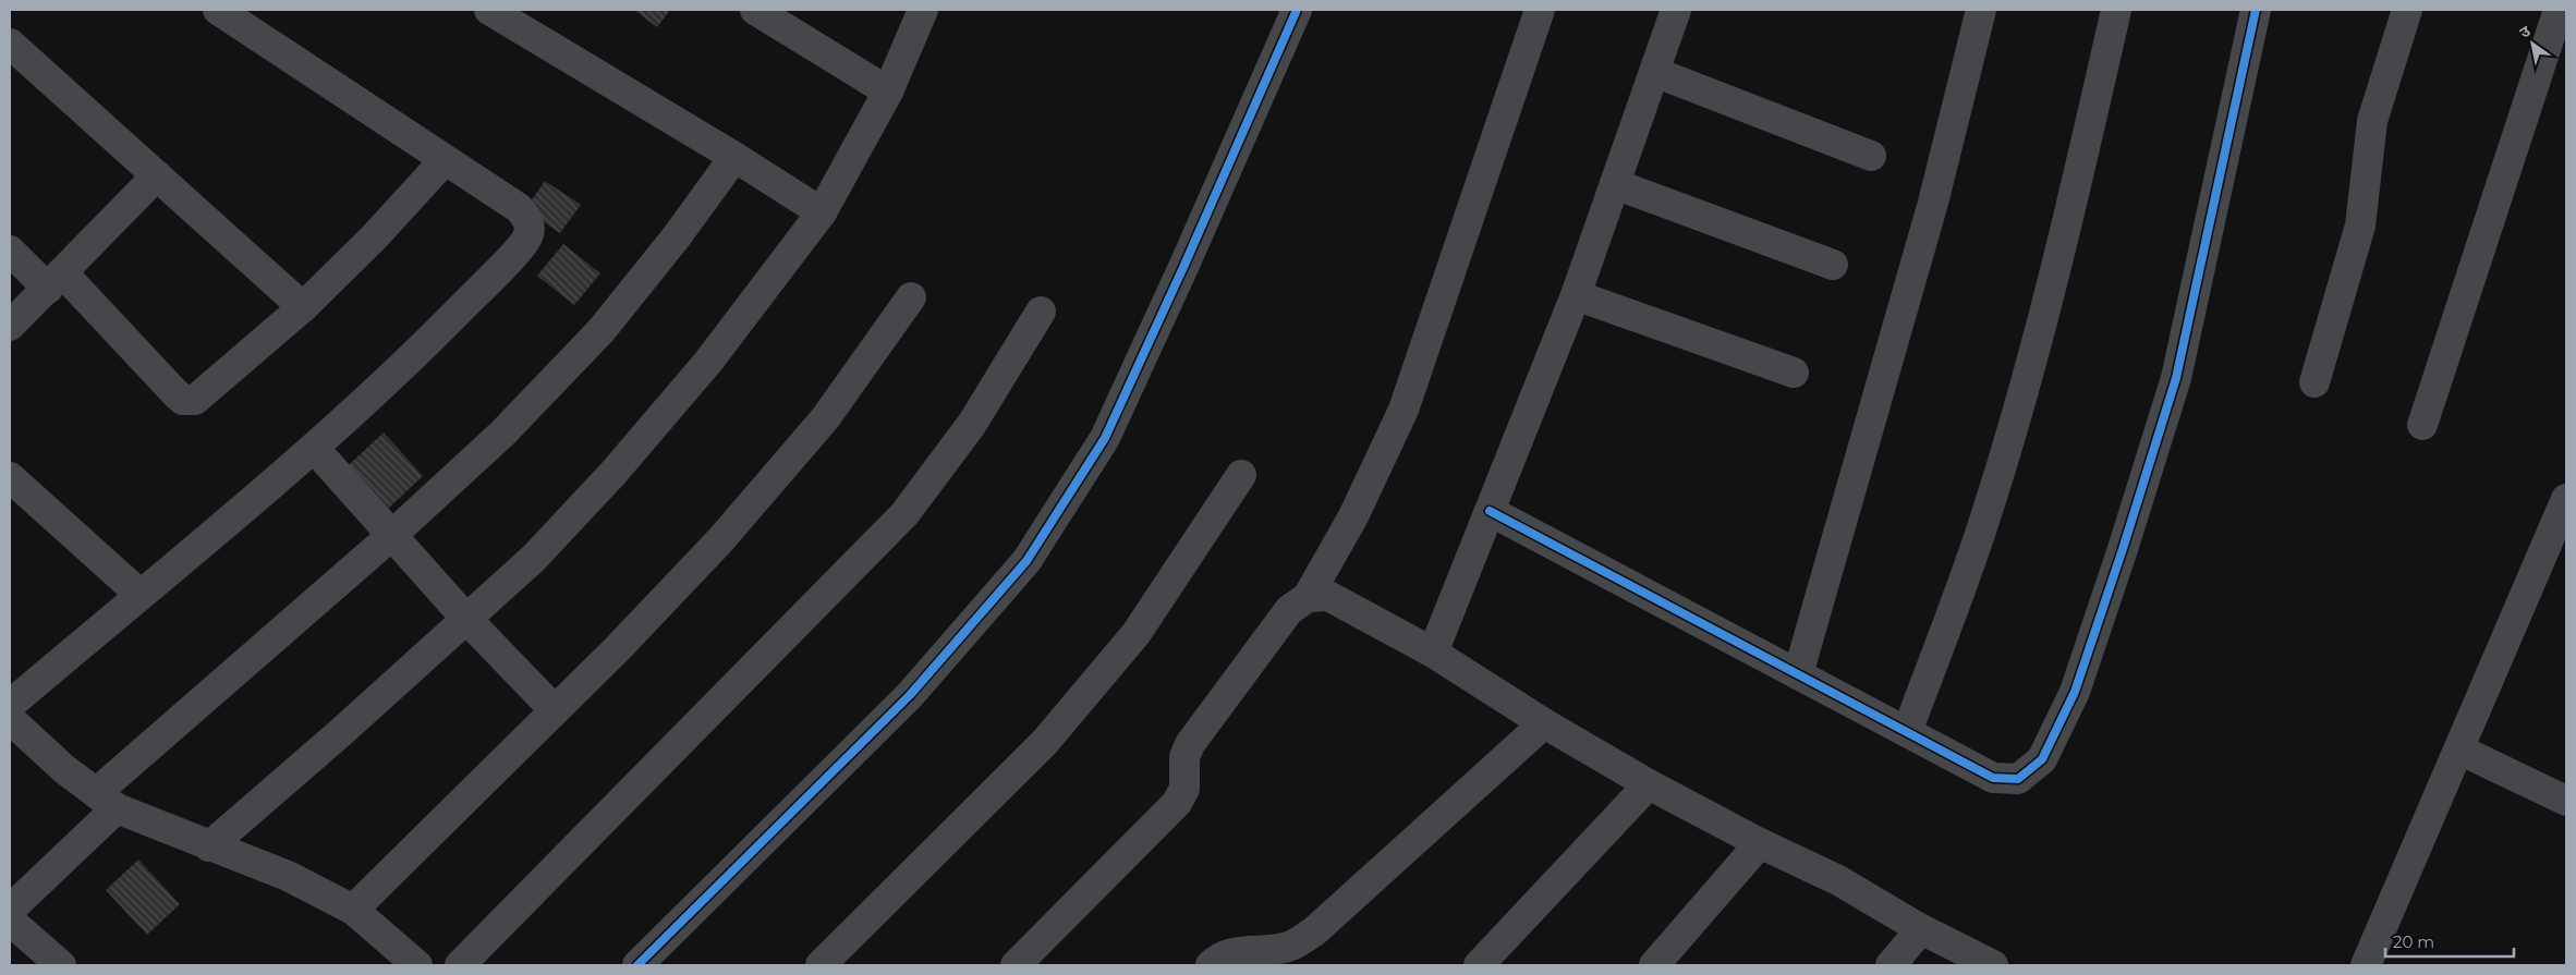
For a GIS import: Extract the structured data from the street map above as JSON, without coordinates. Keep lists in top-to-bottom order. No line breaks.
{"scale_bar":"20 m","north":"top left"}
